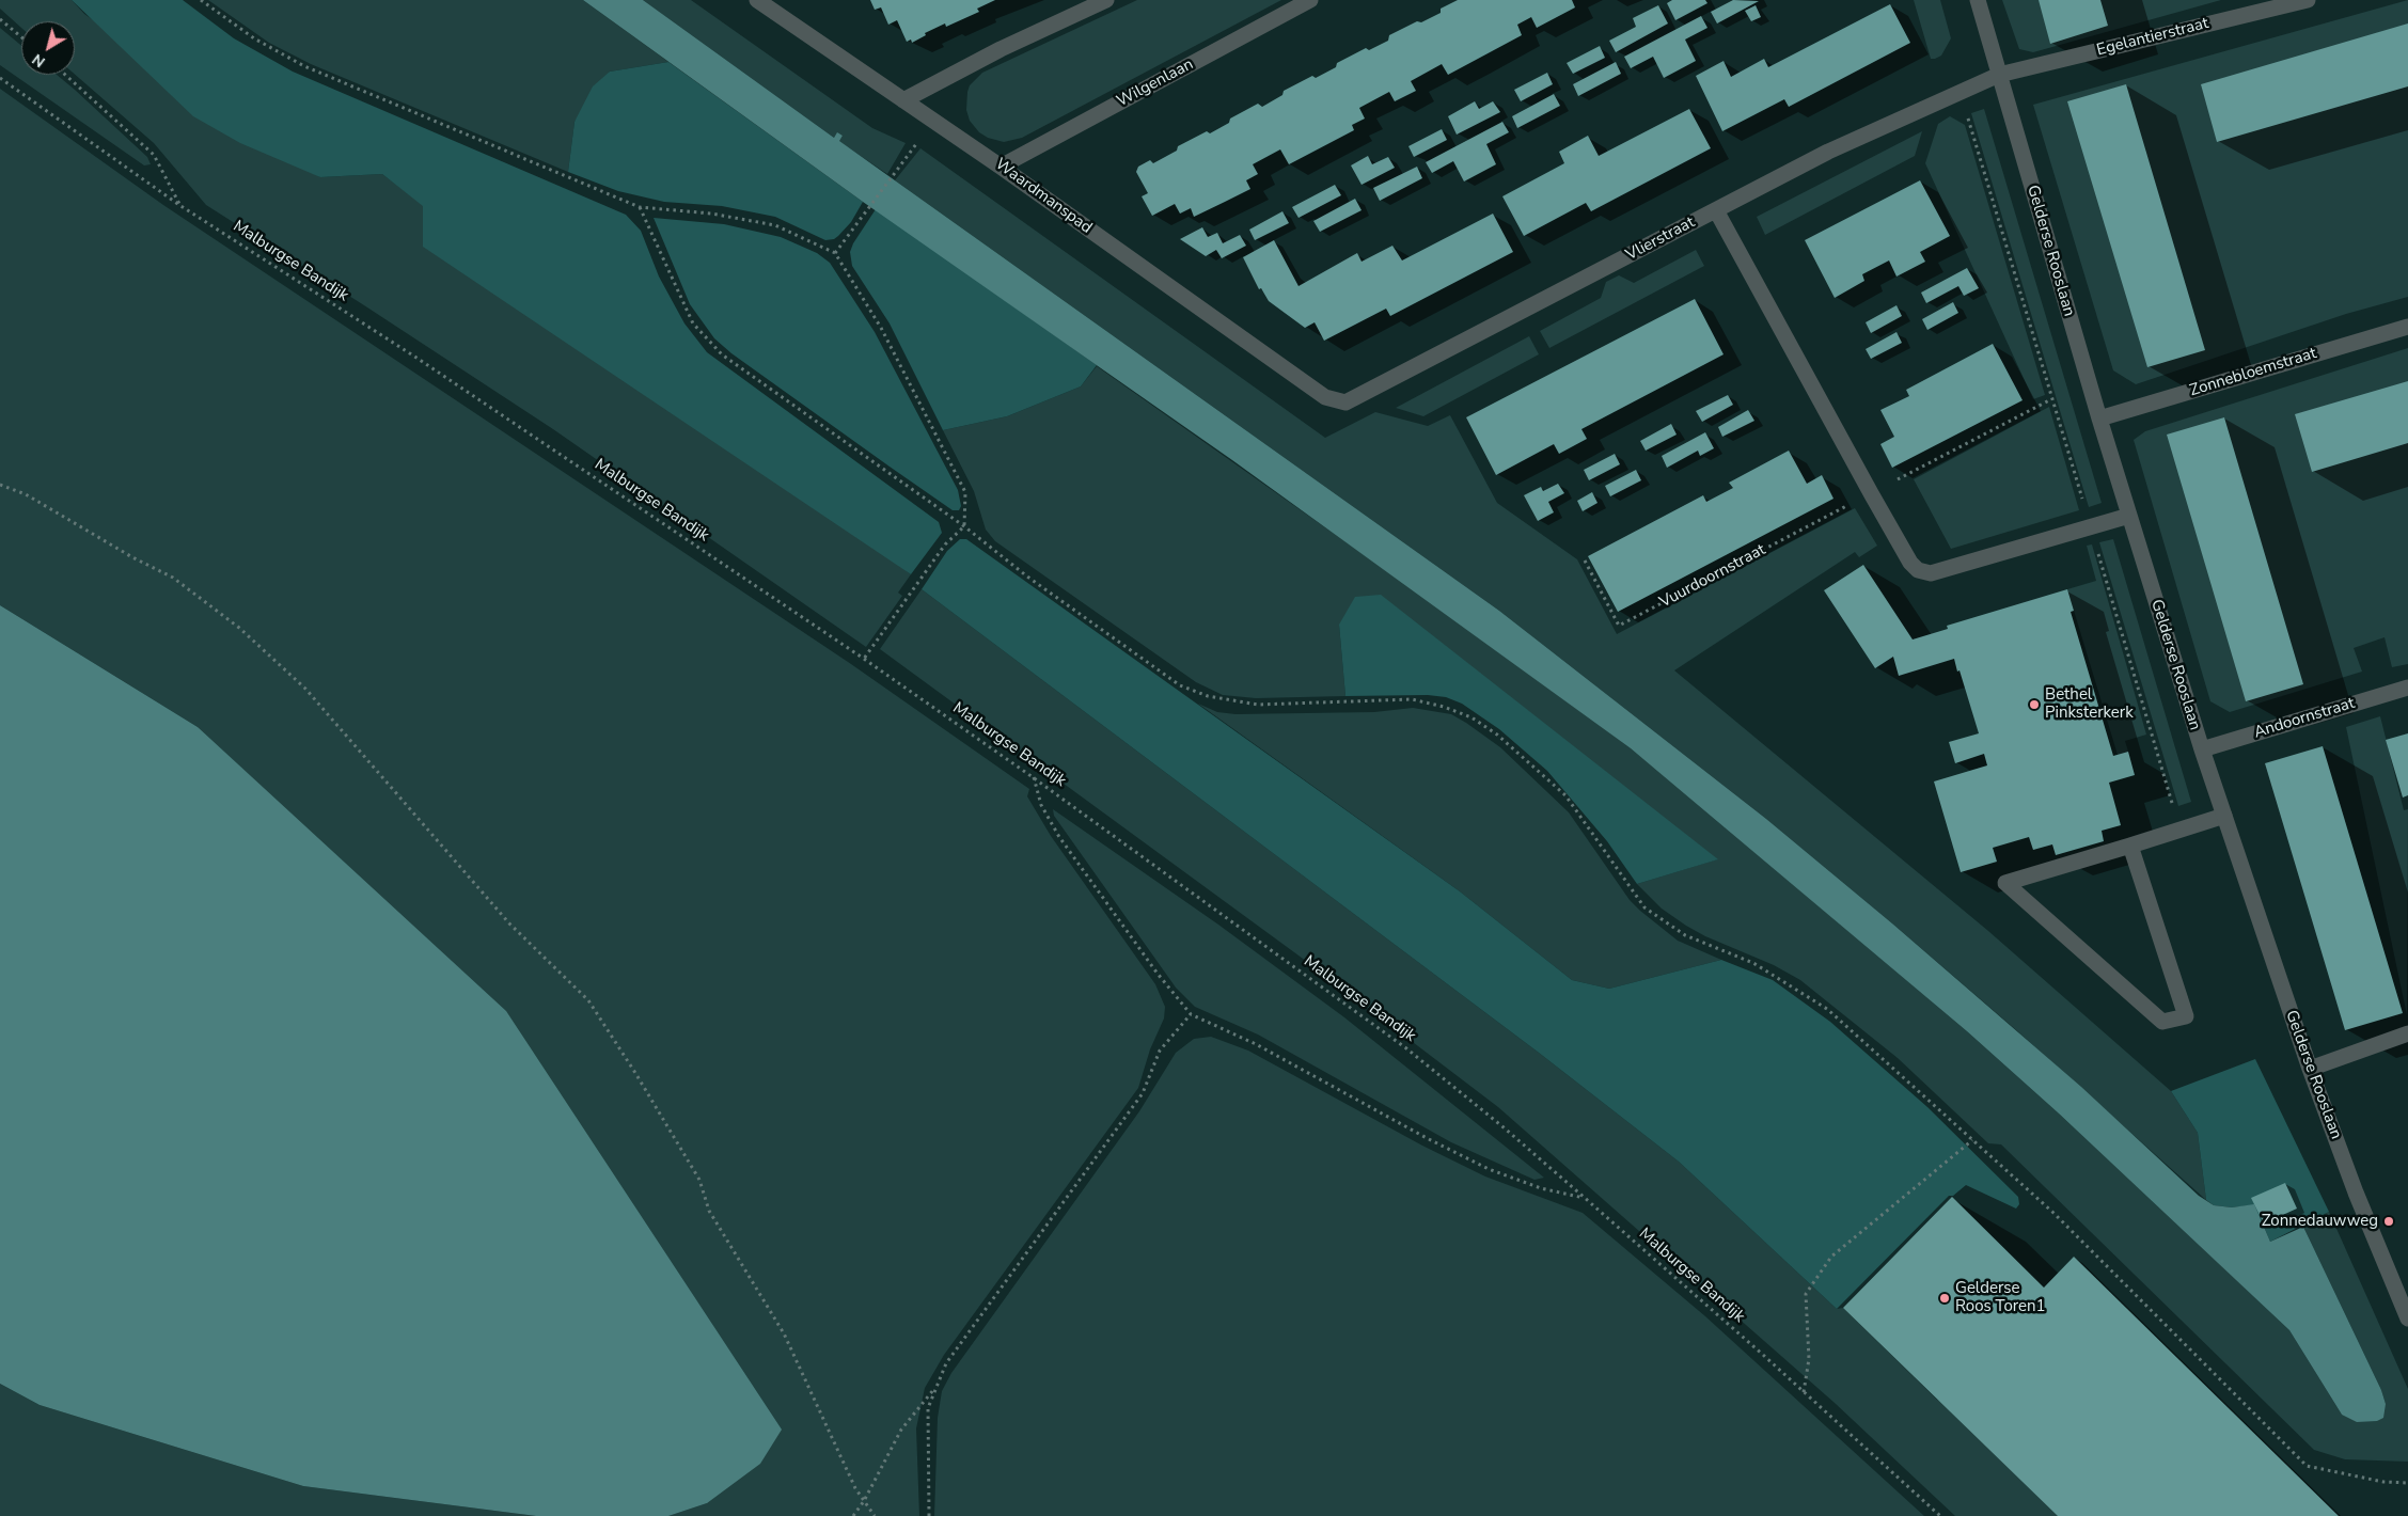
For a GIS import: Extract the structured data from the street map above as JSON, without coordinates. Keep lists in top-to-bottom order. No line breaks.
{"streets":{"street":["Egelantierstraat","Wilgenlaan","Waardmanspad","Vlierstraat","Gelderse Rooslaan","Zonnebloemstraat","Andoornstraat"],"path":["Malburgse Bandijk","Vuurdoornstraat"]},"crossings":[["Egelantierstraat","Vlierstraat"],["Egelantierstraat","Gelderse Rooslaan"],["Wilgenlaan","Waardmanspad"],["Waardmanspad","Vlierstraat"],["Vlierstraat","Gelderse Rooslaan"],["Gelderse Rooslaan","Zonnebloemstraat"],["Gelderse Rooslaan","Andoornstraat"]],"places":["Bethel Pinksterkerk","Zonnedauwweg","Gelderse Roos Toren1"],"north":"bottom left"}
